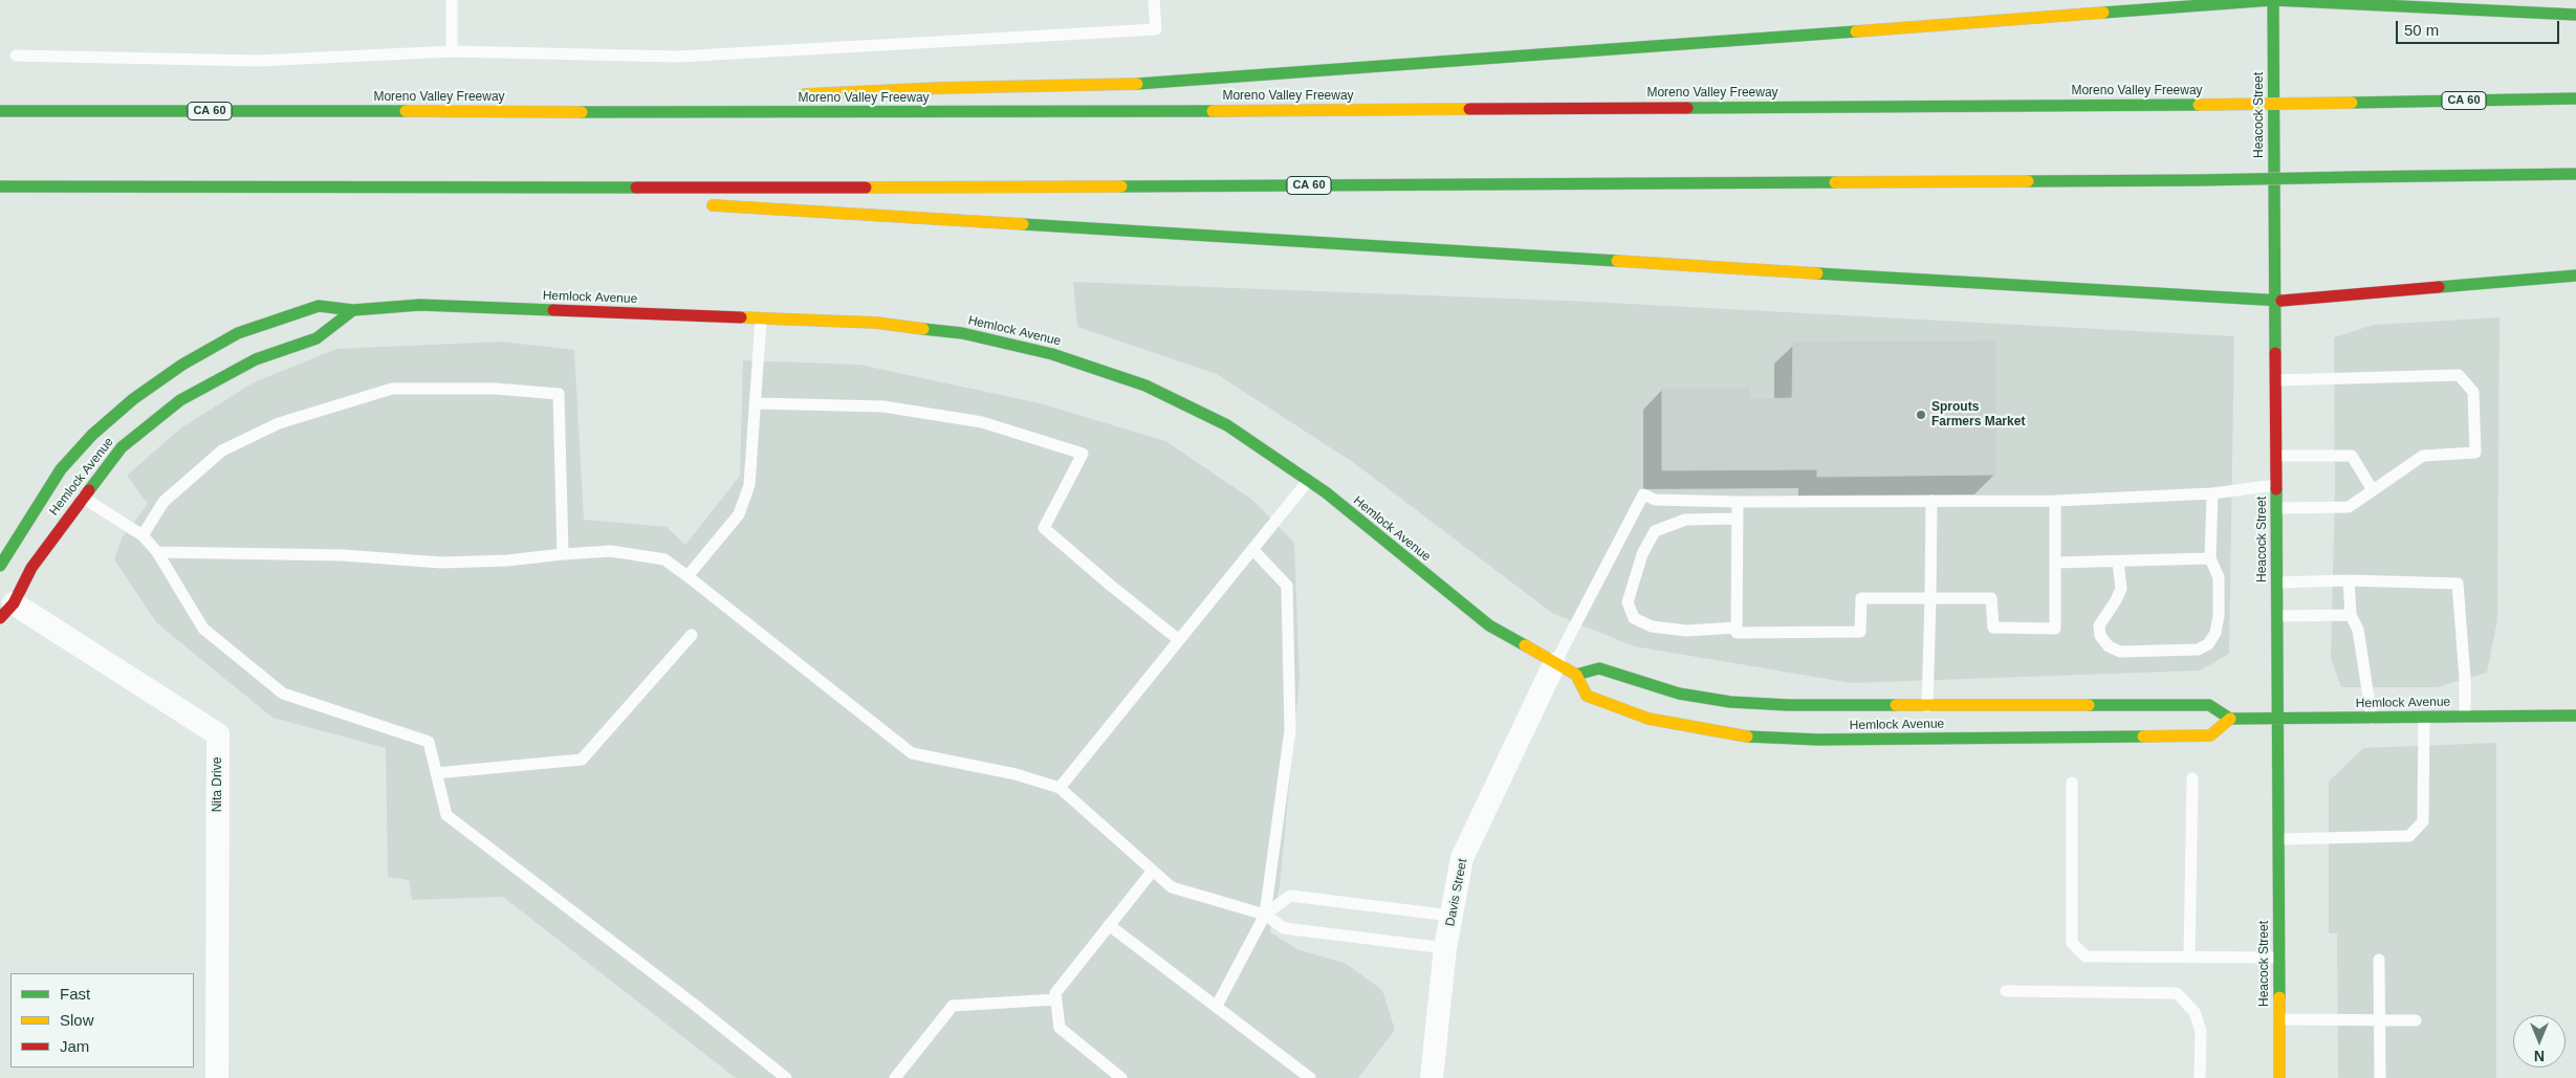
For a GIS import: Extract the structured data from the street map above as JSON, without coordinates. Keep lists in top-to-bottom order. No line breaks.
{"streets":{"main road":["Moreno Valley Freeway","CA 60","Heacock Street","Hemlock Avenue"],"street":["Nita Drive","Davis Street"]},"crossings":[["Heacock Street","Hemlock Avenue"],["Hemlock Avenue","Nita Drive"],["Hemlock Avenue","Davis Street"]],"places":["Sprouts Farmers Market"],"legend":["Fast","Slow","Jam"],"scale_bar":"50 m","north":"bottom"}
